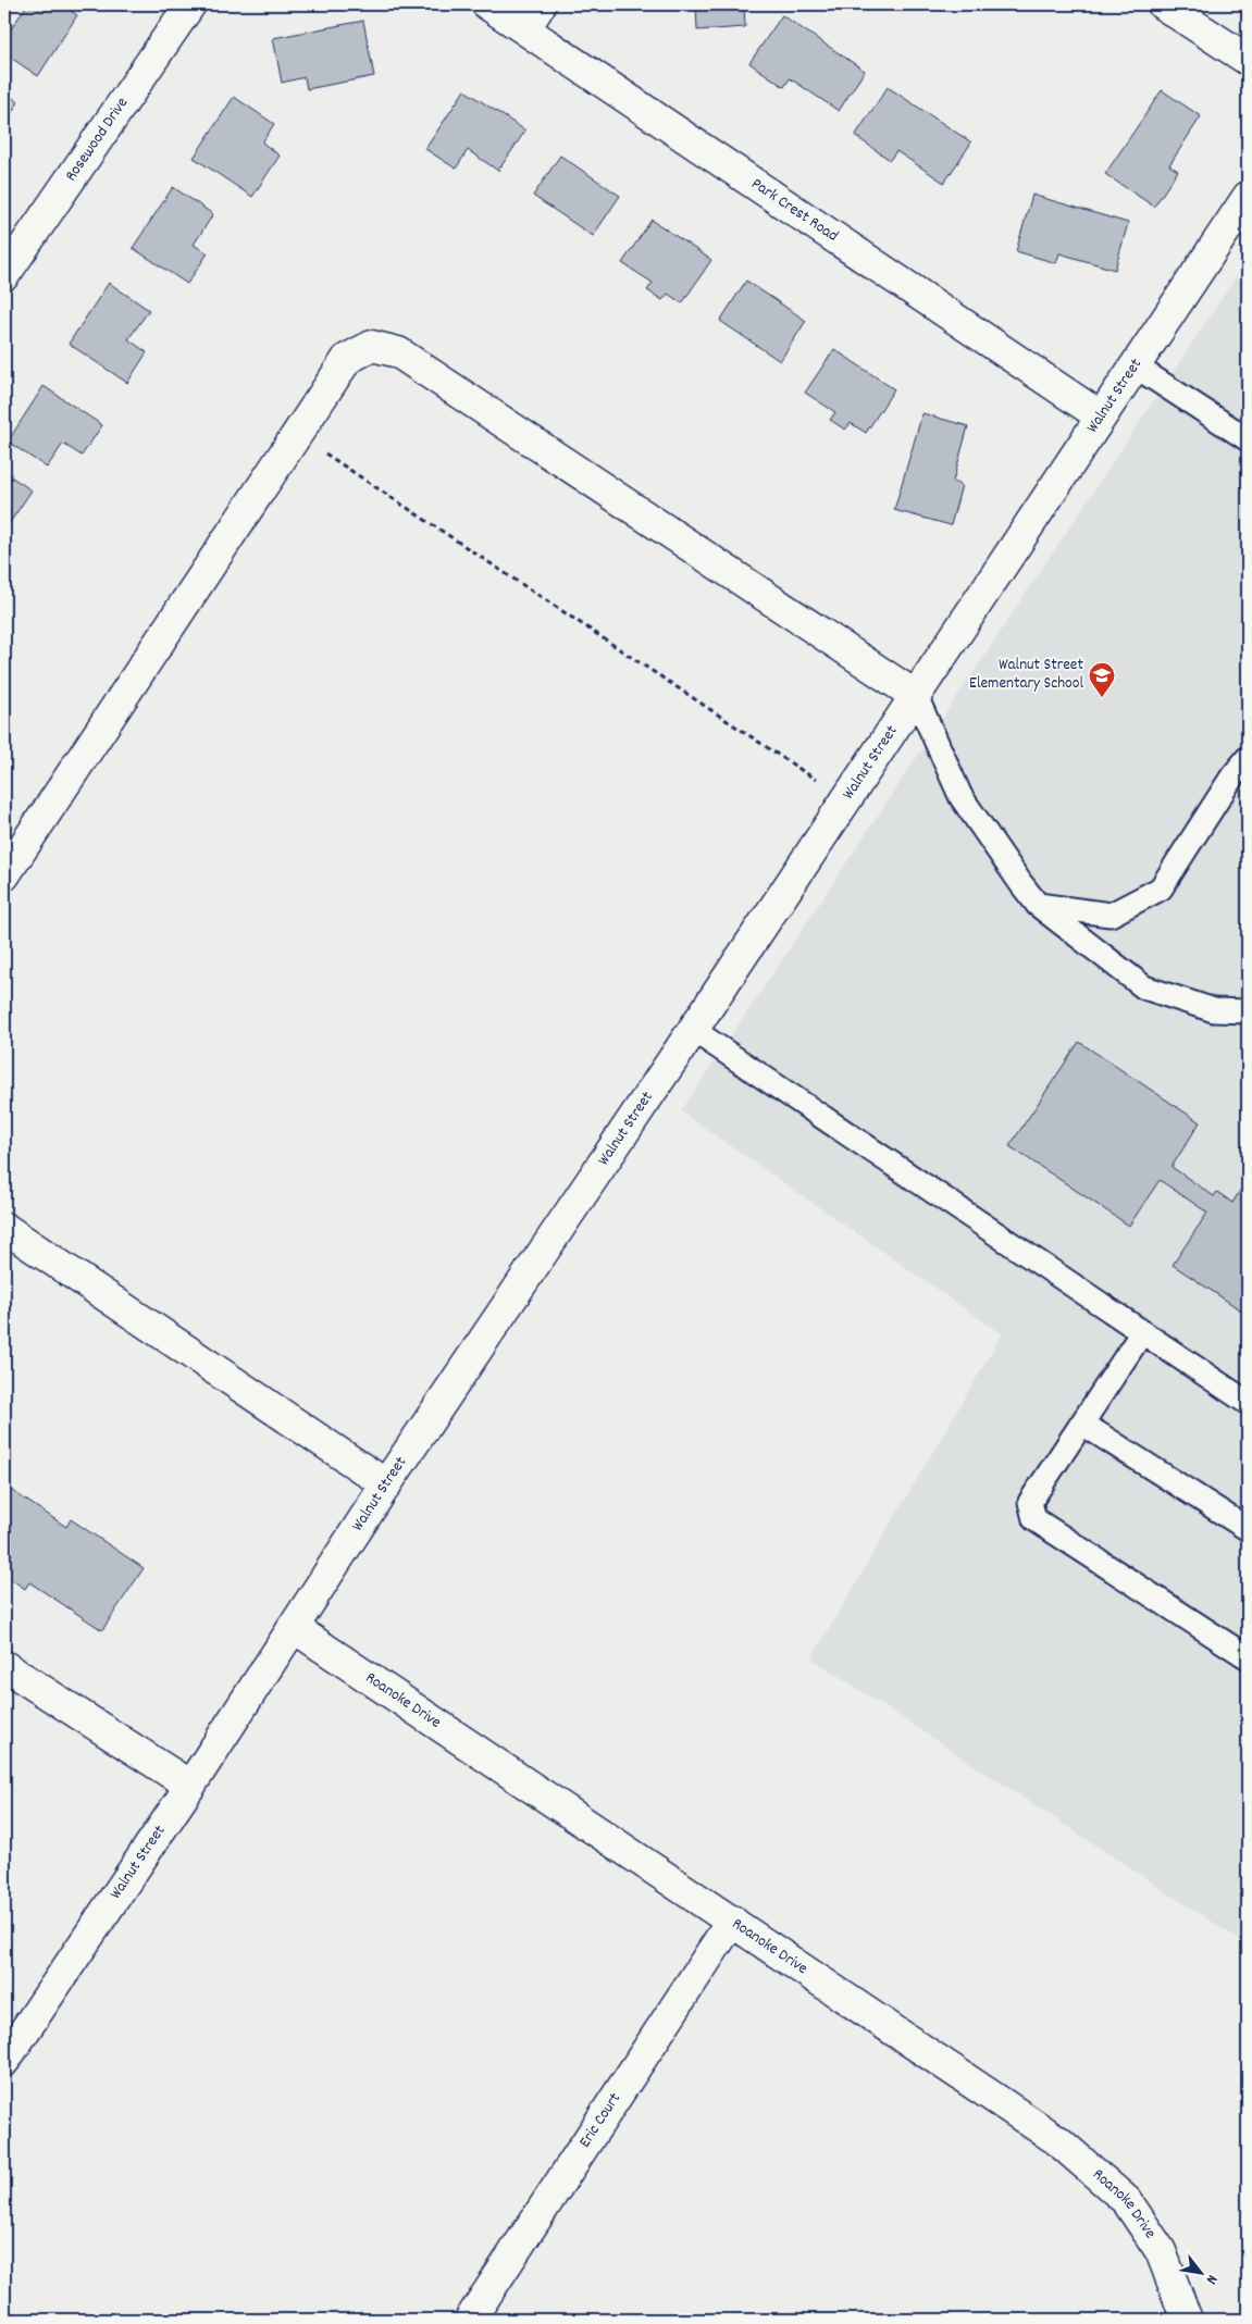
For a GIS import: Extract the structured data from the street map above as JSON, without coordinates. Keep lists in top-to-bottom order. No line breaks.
{"streets":{"street":["Rosewood Drive","Park Crest Road","Walnut Street","Roanoke Drive","Eric Court"]},"crossings":[["Park Crest Road","Walnut Street"],["Walnut Street","Roanoke Drive"],["Roanoke Drive","Eric Court"]],"places":{"school or university":["Walnut Street Elementary School"]},"north":"bottom right"}
